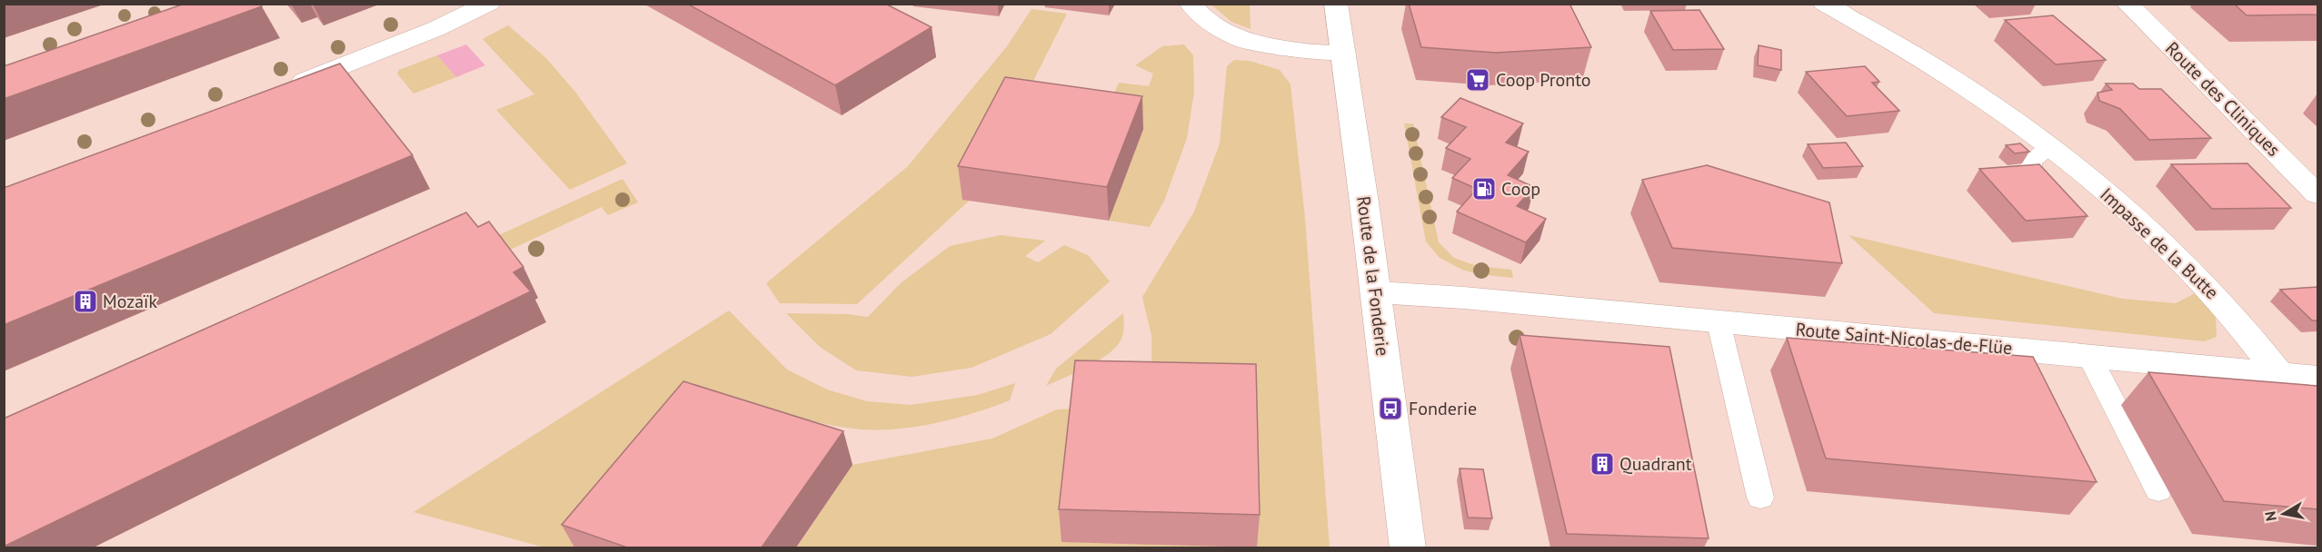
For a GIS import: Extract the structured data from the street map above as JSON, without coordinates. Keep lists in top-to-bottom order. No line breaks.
{"streets":{"street":["Route des Cliniques","Impasse de la Butte","Route de la Fonderie","Route Saint-Nicolas-de-Flüe"]},"crossings":[["Impasse de la Butte","Route Saint-Nicolas-de-Flüe"],["Route de la Fonderie","Route Saint-Nicolas-de-Flüe"]],"places":{"supermarket":["Coop Pronto"],"fuel station":["Coop"],"building":["Mozaïk","Quadrant"],"bus stop":["Fonderie"]},"north":"left"}
